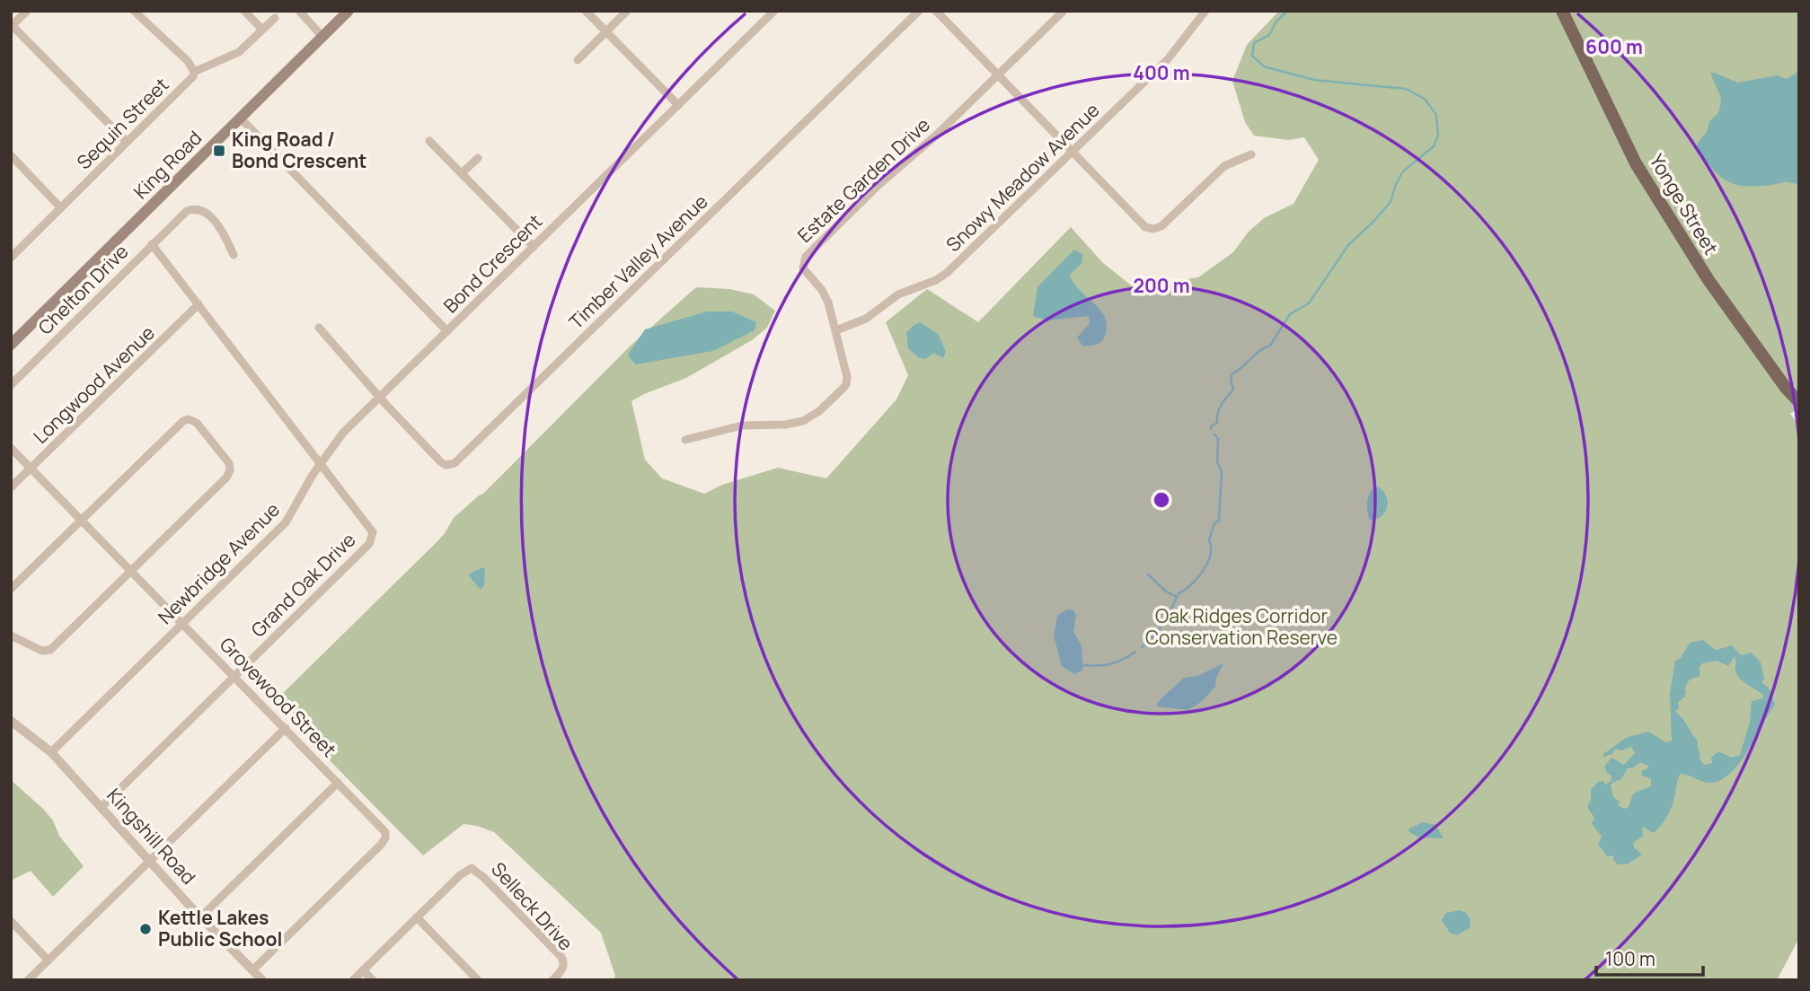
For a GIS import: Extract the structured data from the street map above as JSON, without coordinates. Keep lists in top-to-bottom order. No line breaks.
{"streets":{"main road":["King Road","Yonge Street"],"street":["Sequin Street","Snowy Meadow Avenue","Estate Garden Drive","Timber Valley Avenue","Bond Crescent","Chelton Drive","Longwood Avenue","Newbridge Avenue","Grand Oak Drive","Grovewood Street","Kingshill Road","Selleck Drive"]},"crossings":[["King Road","Bond Crescent"],["Snowy Meadow Avenue","Estate Garden Drive"],["Timber Valley Avenue","Newbridge Avenue"],["Bond Crescent","Newbridge Avenue"],["Chelton Drive","Grand Oak Drive"],["Longwood Avenue","Grand Oak Drive"],["Longwood Avenue","Grovewood Street"],["Newbridge Avenue","Grand Oak Drive"],["Newbridge Avenue","Grovewood Street"],["Newbridge Avenue","Kingshill Road"],["Grand Oak Drive","Grovewood Street"],["Grand Oak Drive","Kingshill Road"],["Grovewood Street","Kingshill Road"]],"parks":["Oak Ridges Corridor Conservation Reserve"],"places":{"transit":["King Road / Bond Crescent"],"other":["Kettle Lakes Public School"]},"scale_bar":"100 m","rings":["600 m","400 m","200 m"]}
